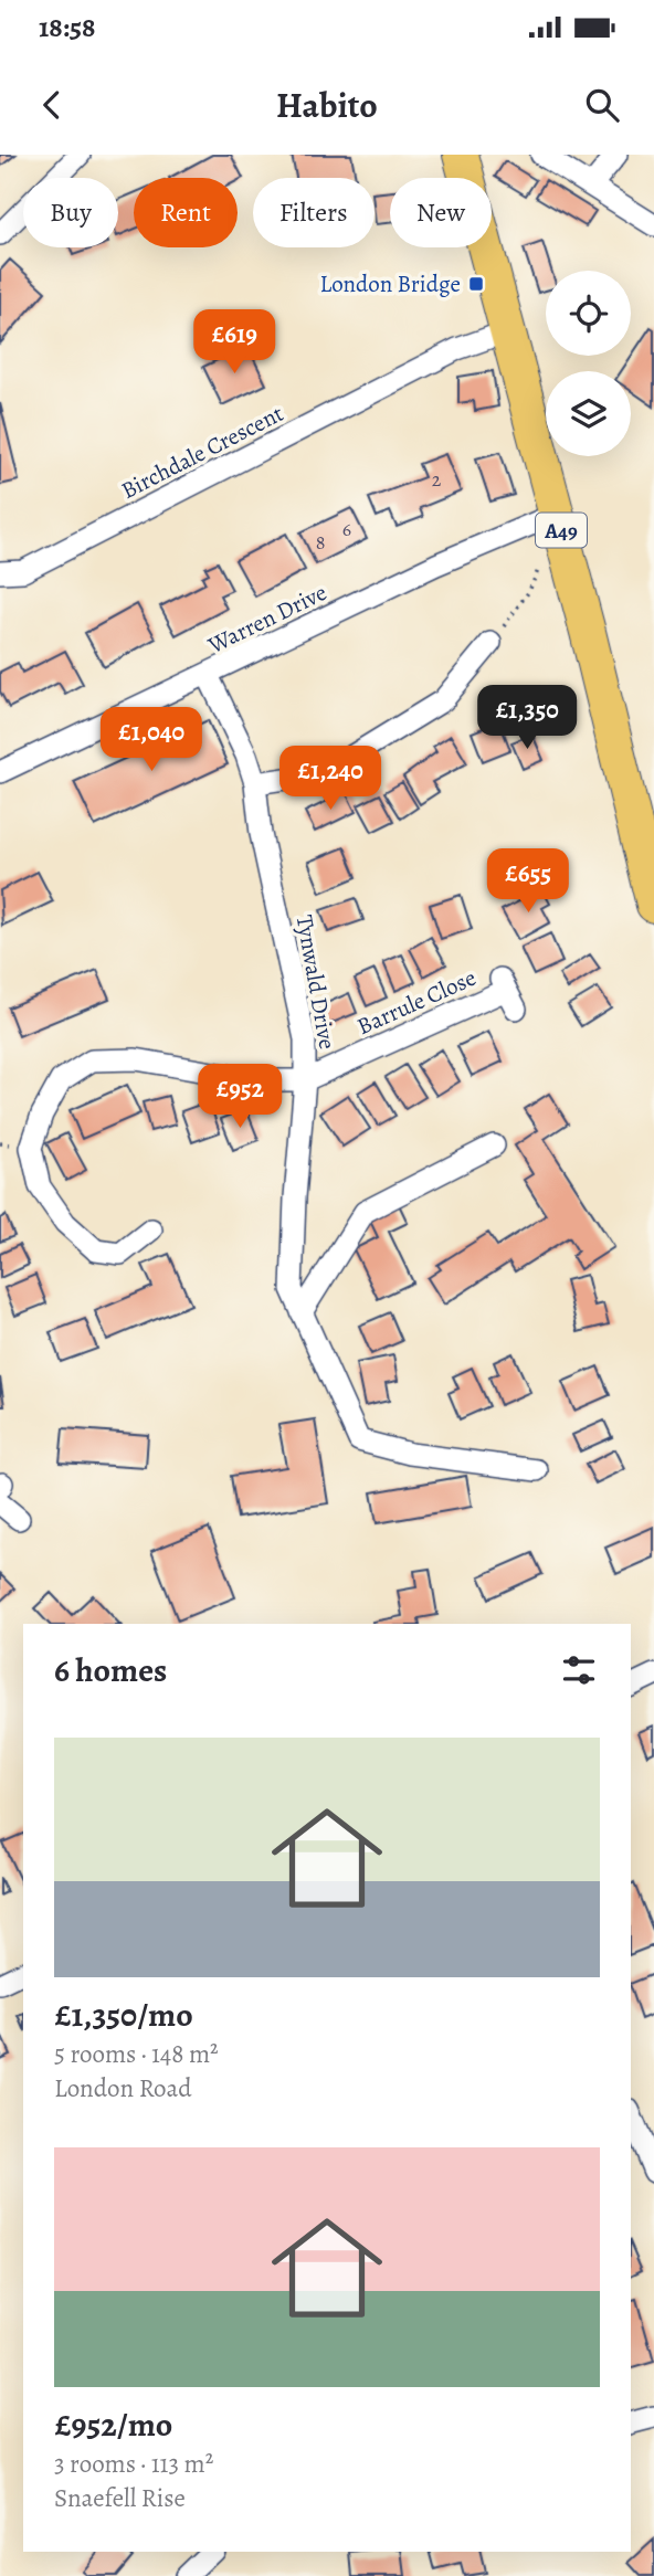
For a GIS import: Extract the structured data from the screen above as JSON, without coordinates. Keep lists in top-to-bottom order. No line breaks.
{"streets":{"highway":["A49"],"street":["Birchdale Crescent","Warren Drive","Tynwald Drive","Barrule Close"]},"crossings":[["Birchdale Crescent","A49"],["A49","Warren Drive"],["Warren Drive","Tynwald Drive"],["Tynwald Drive","Barrule Close"]],"places":{"transit":["London Bridge"]},"house_numbers":["2","6","8"],"page":{"status":"18:58","header":"Habito","chip":["Buy","Rent","Filters","New"],"price":["£619","£1,350","£1,040","£1,240","£655","£952"],"heading":"6 homes","list":[{"name":"£1,350/mo","note":"5 rooms · 148 m² · London Road"},{"name":"£952/mo","note":"3 rooms · 113 m² · Snaefell Rise"}]}}
